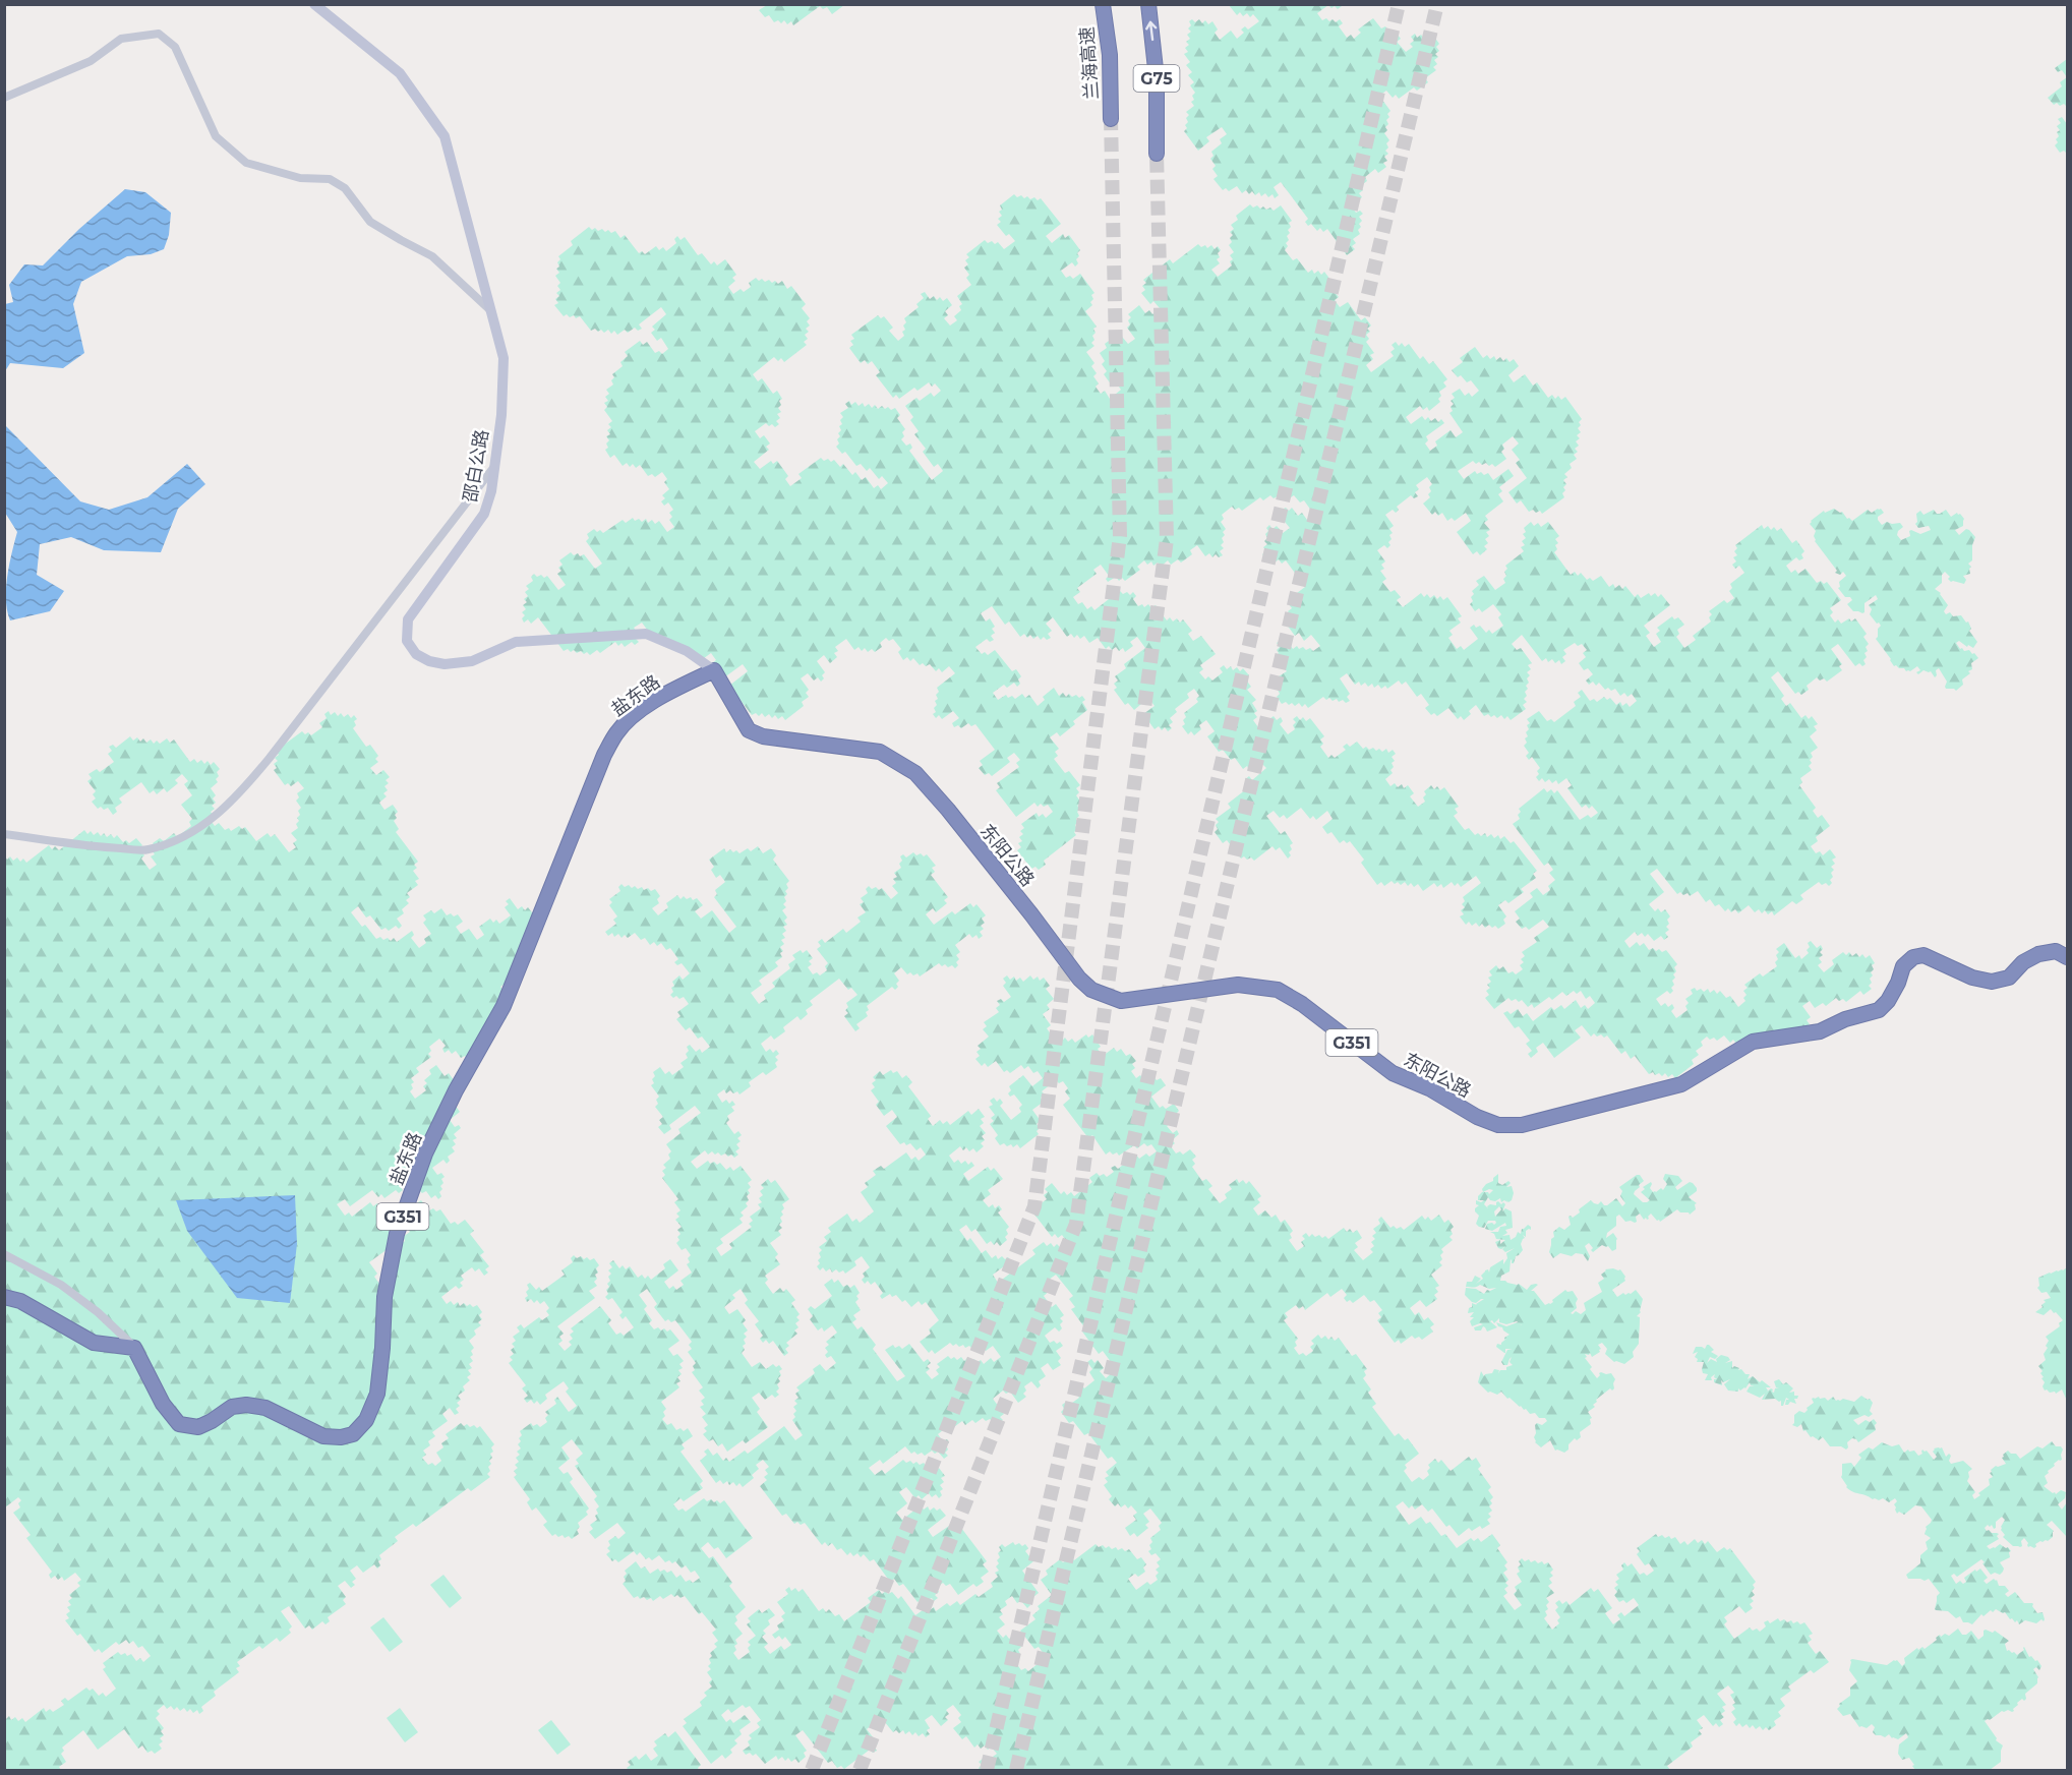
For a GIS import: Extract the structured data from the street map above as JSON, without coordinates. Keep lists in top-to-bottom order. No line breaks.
{"streets":{"highway":["兰海高速","G75","盐东路","东阳公路","G351"],"street":["邵白公路"]},"crossings":[["邵白公路","盐东路"],["邵白公路","东阳公路"],["盐东路","东阳公路"]]}
